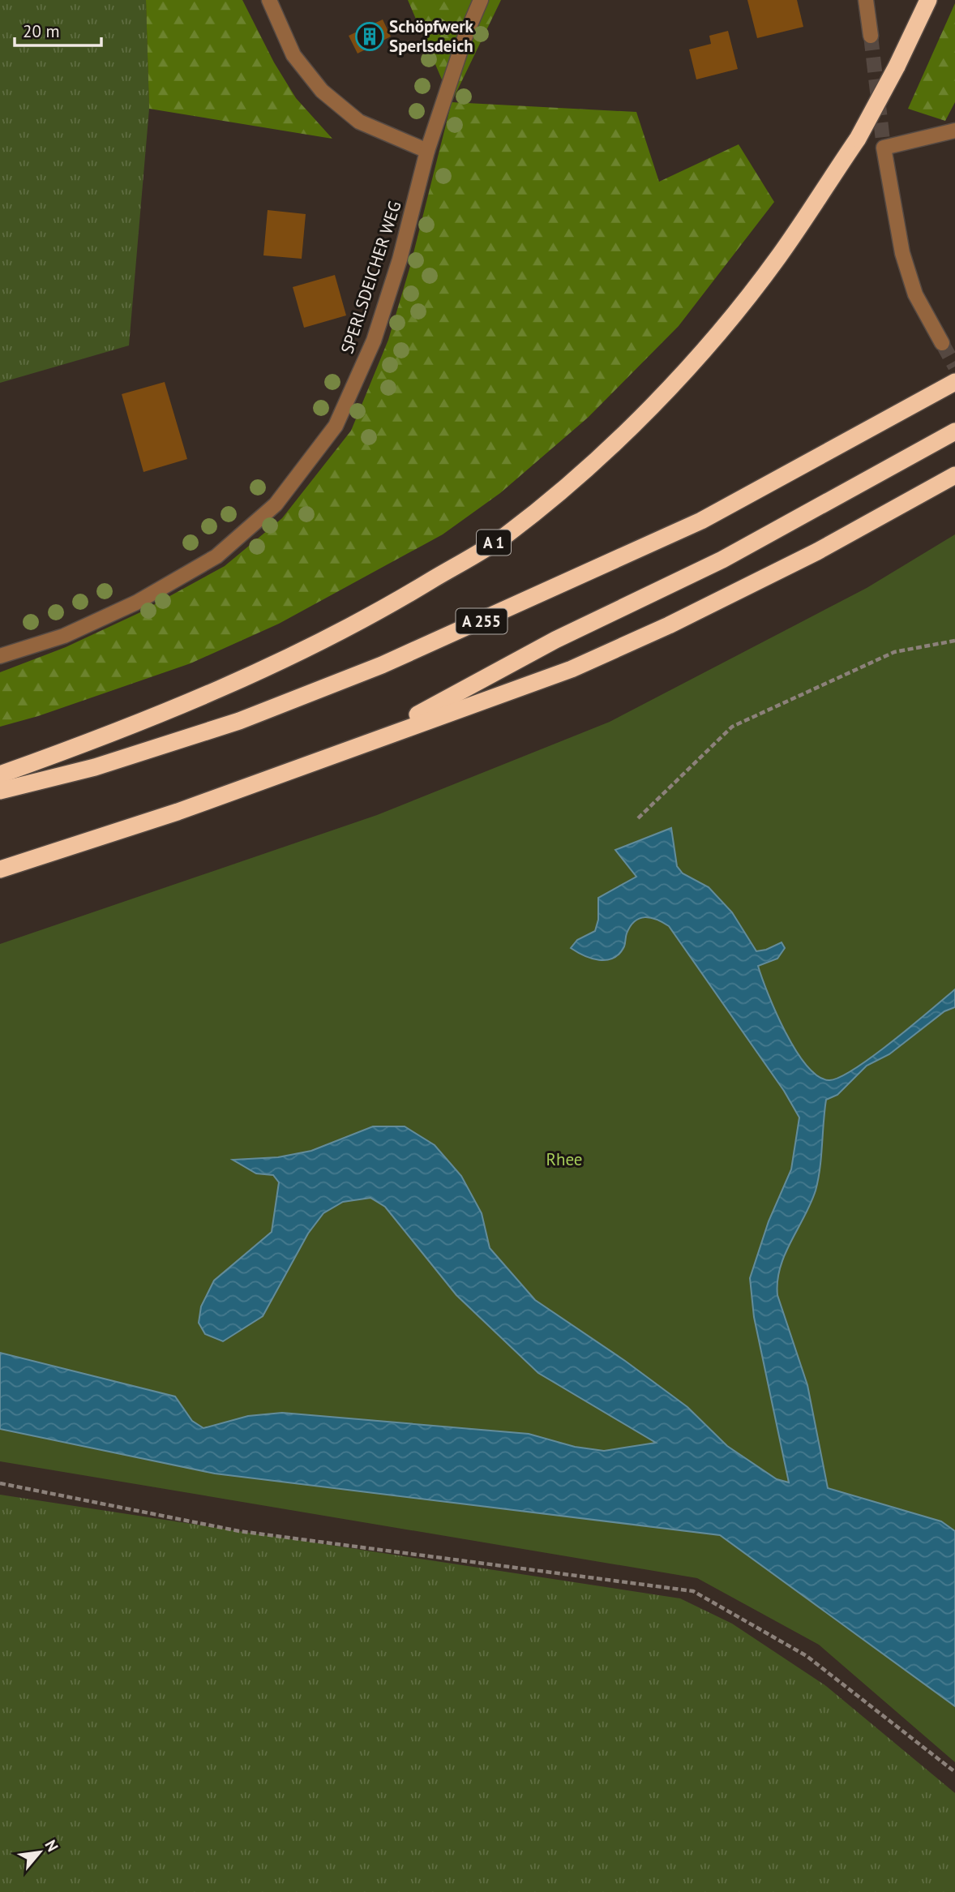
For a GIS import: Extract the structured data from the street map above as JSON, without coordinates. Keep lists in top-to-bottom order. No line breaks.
{"streets":{"highway":["A 1","A 255"],"street":["SPERLSDEICHER WEG"]},"parks":["Rhee"],"places":{"building":["Schöpfwerk Sperlsdeich"]},"scale_bar":"20 m","north":"top right"}
